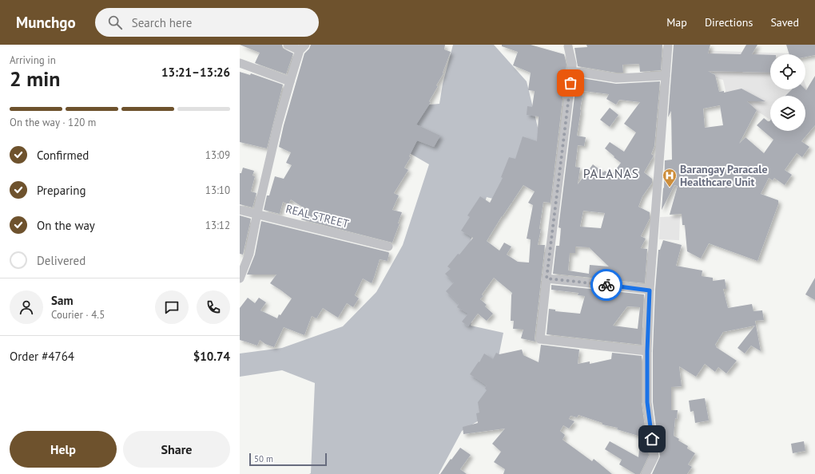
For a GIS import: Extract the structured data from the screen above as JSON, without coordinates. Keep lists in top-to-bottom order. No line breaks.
{"streets":{"street":["REAL STREET"]},"districts":["PALANAS"],"places":{"hospital":["Barangay Paracale Healthcare Unit"]},"scale_bar":"50 m","page":{"header":"Munchgo","search":"Search here","nav":["Map","Directions","Saved"],"heading":["2 min","Arriving in","13:21–13:26"],"panel":["Sam","Courier · 4.5","Order #4764","$10.74"],"bar":"On the way · 120 m","list":[["Confirmed","13:09"],["Preparing","13:10"],["On the way","13:12"],"Delivered"],"buttons":["Help","Share"],"scale":"50 m"}}
